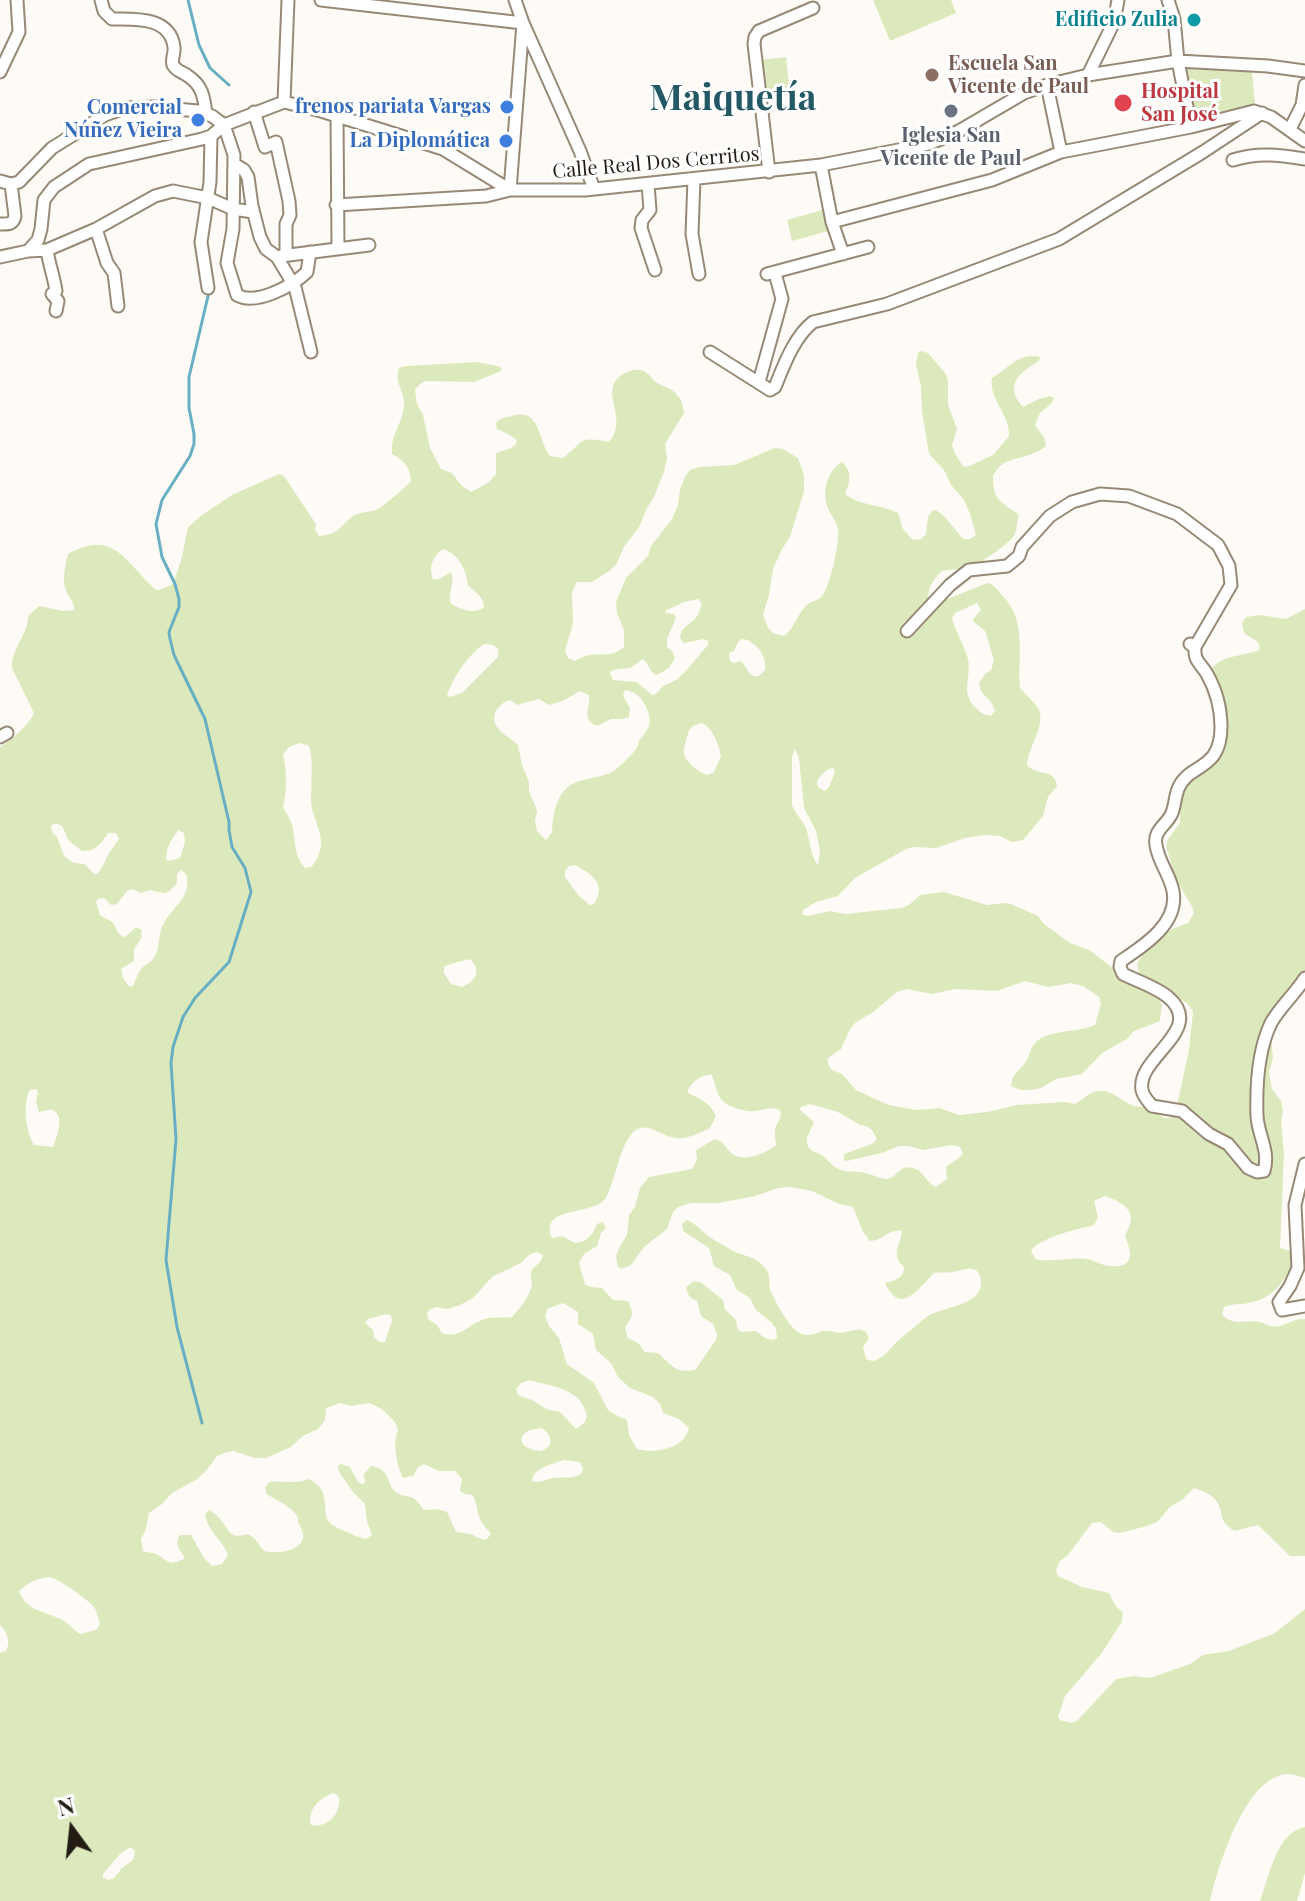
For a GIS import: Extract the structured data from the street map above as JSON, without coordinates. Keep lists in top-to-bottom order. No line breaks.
{"streets":{"street":["Calle Real Dos Cerritos"]},"districts":["Maiquetía"],"places":["Edificio Zulia","Escuela San Vicente de Paul","Hospital San José","frenos pariata Vargas","Iglesia San Vicente de Paul","Comercial Núñez Vieira","La Diplomática"],"north":"top"}
